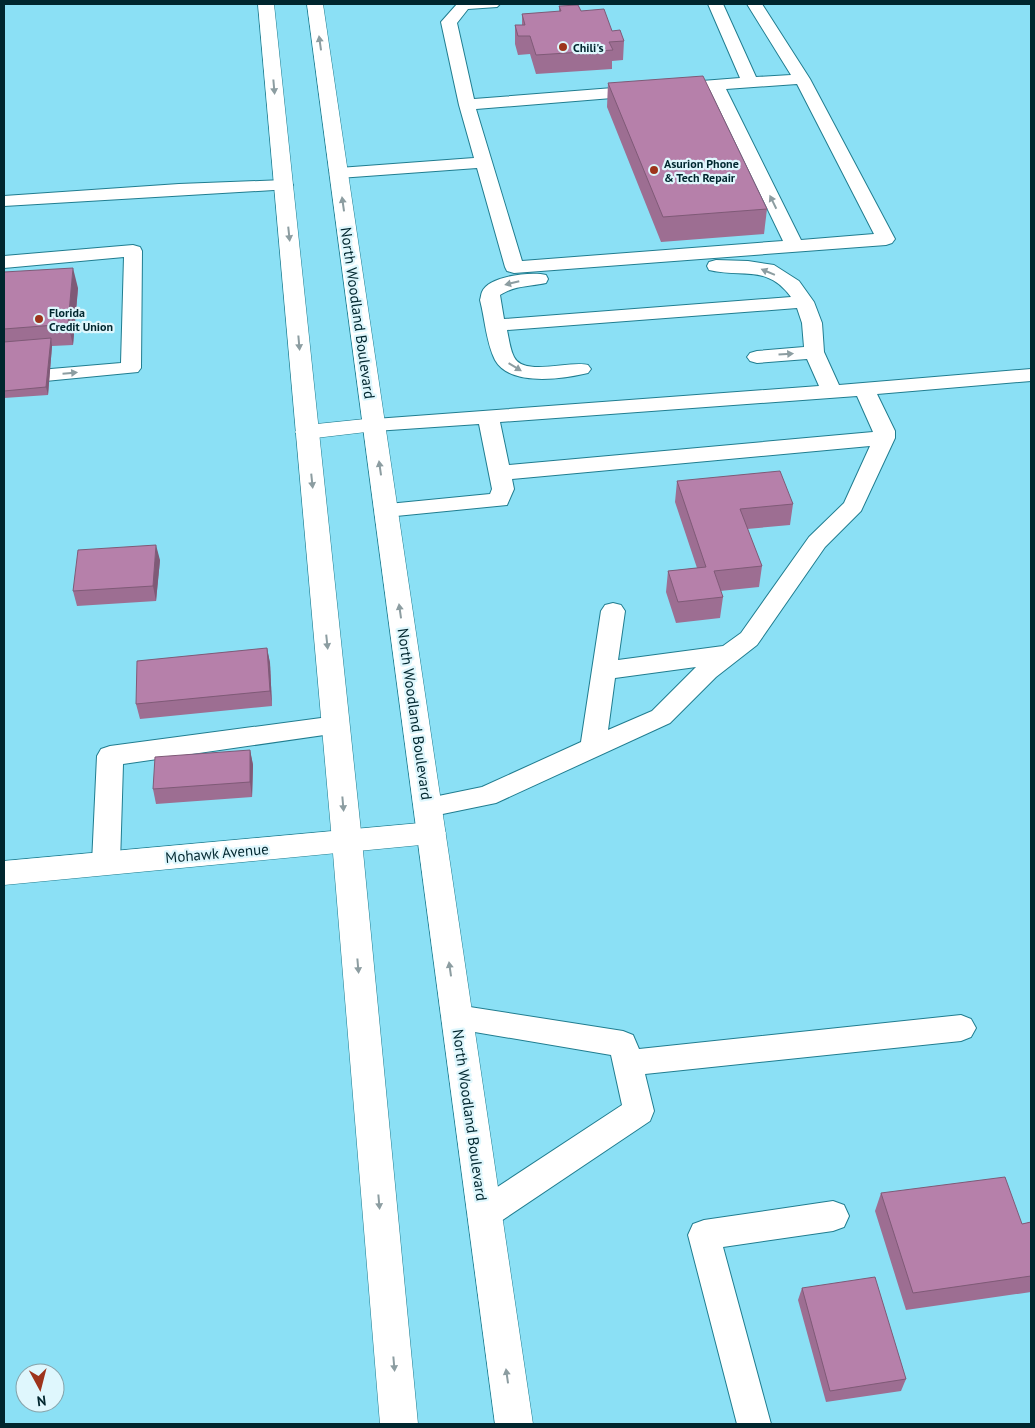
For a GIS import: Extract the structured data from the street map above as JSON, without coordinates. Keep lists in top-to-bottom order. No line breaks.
{"streets":{"main road":["North Woodland Boulevard","Mohawk Avenue"]},"crossings":[["North Woodland Boulevard","Mohawk Avenue"]],"places":["Chili's","Asurion Phone & Tech Repair","Florida Credit Union"],"north":"bottom"}
